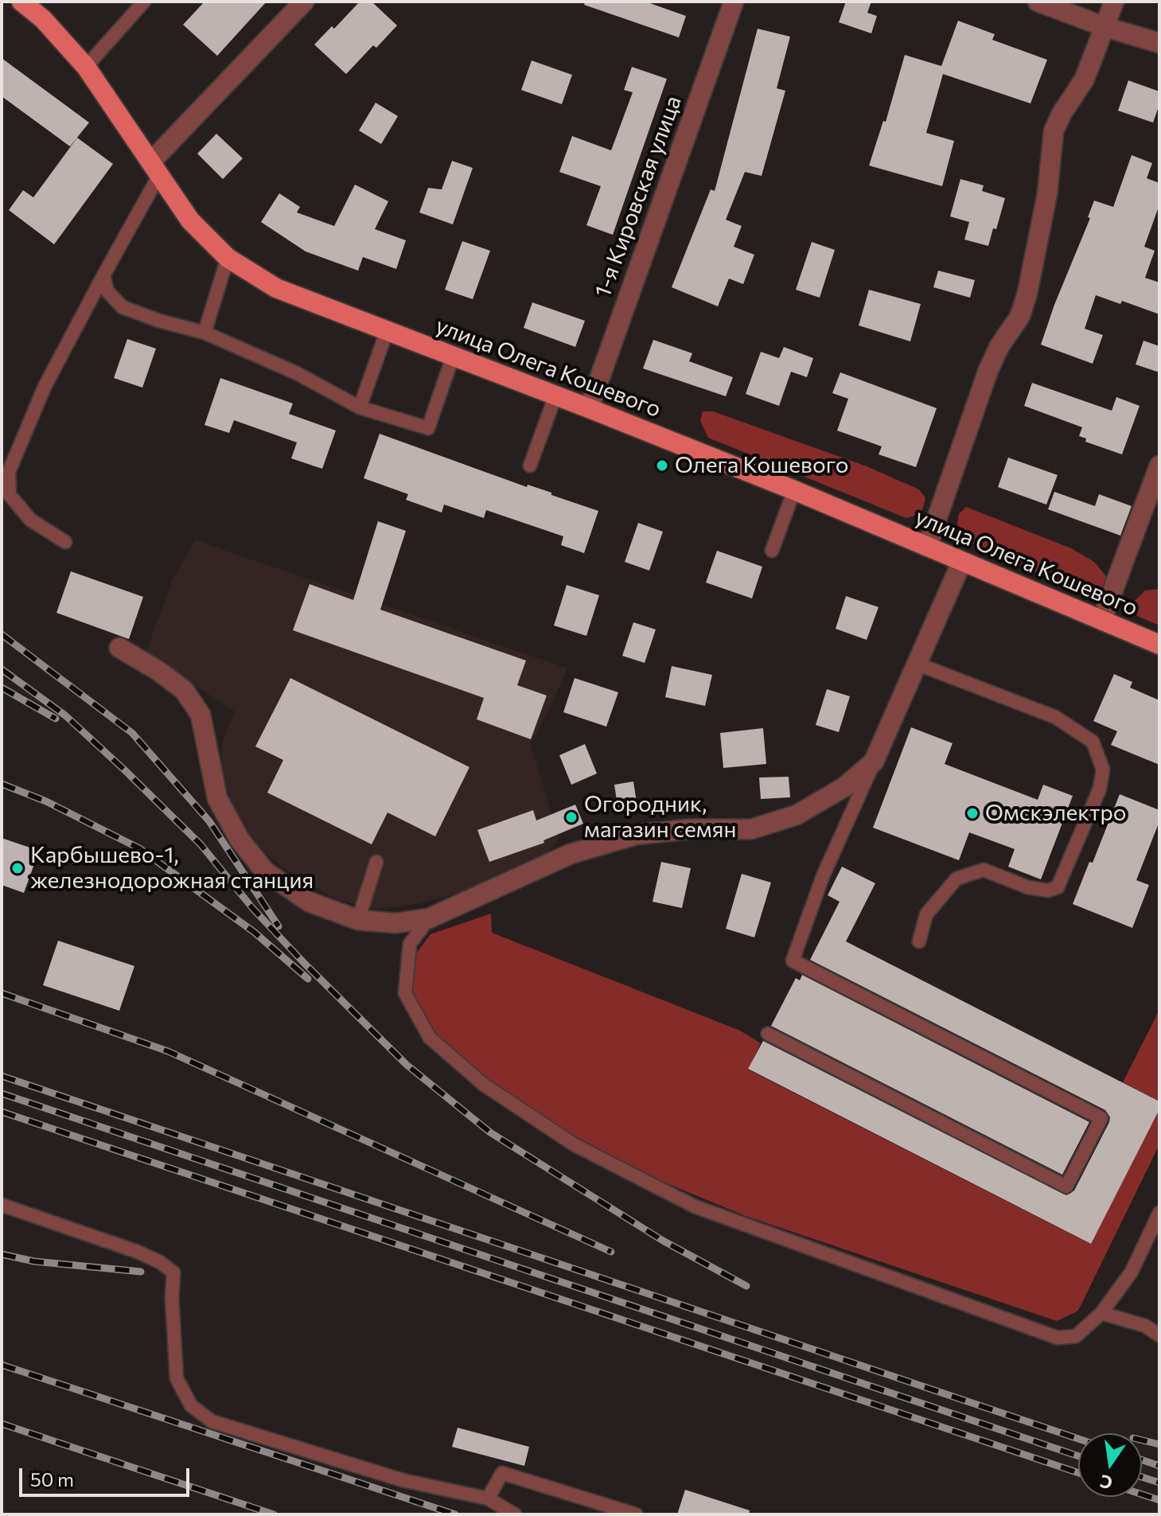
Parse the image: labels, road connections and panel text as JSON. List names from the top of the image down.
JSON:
{
  "streets": {
    "main road": ["улица Олега Кошевого"],
    "street": ["1-я Кировская улица"]
  },
  "crossings": [
    ["1-я Кировская улица", "улица Олега Кошевого"]
  ],
  "places": [
    "Олега Кошевого",
    "Омскэлектро",
    "Огородник, магазин семян",
    "Карбышево-1, железнодорожная станция"
  ],
  "scale_bar": "50 m",
  "north": "bottom"
}
